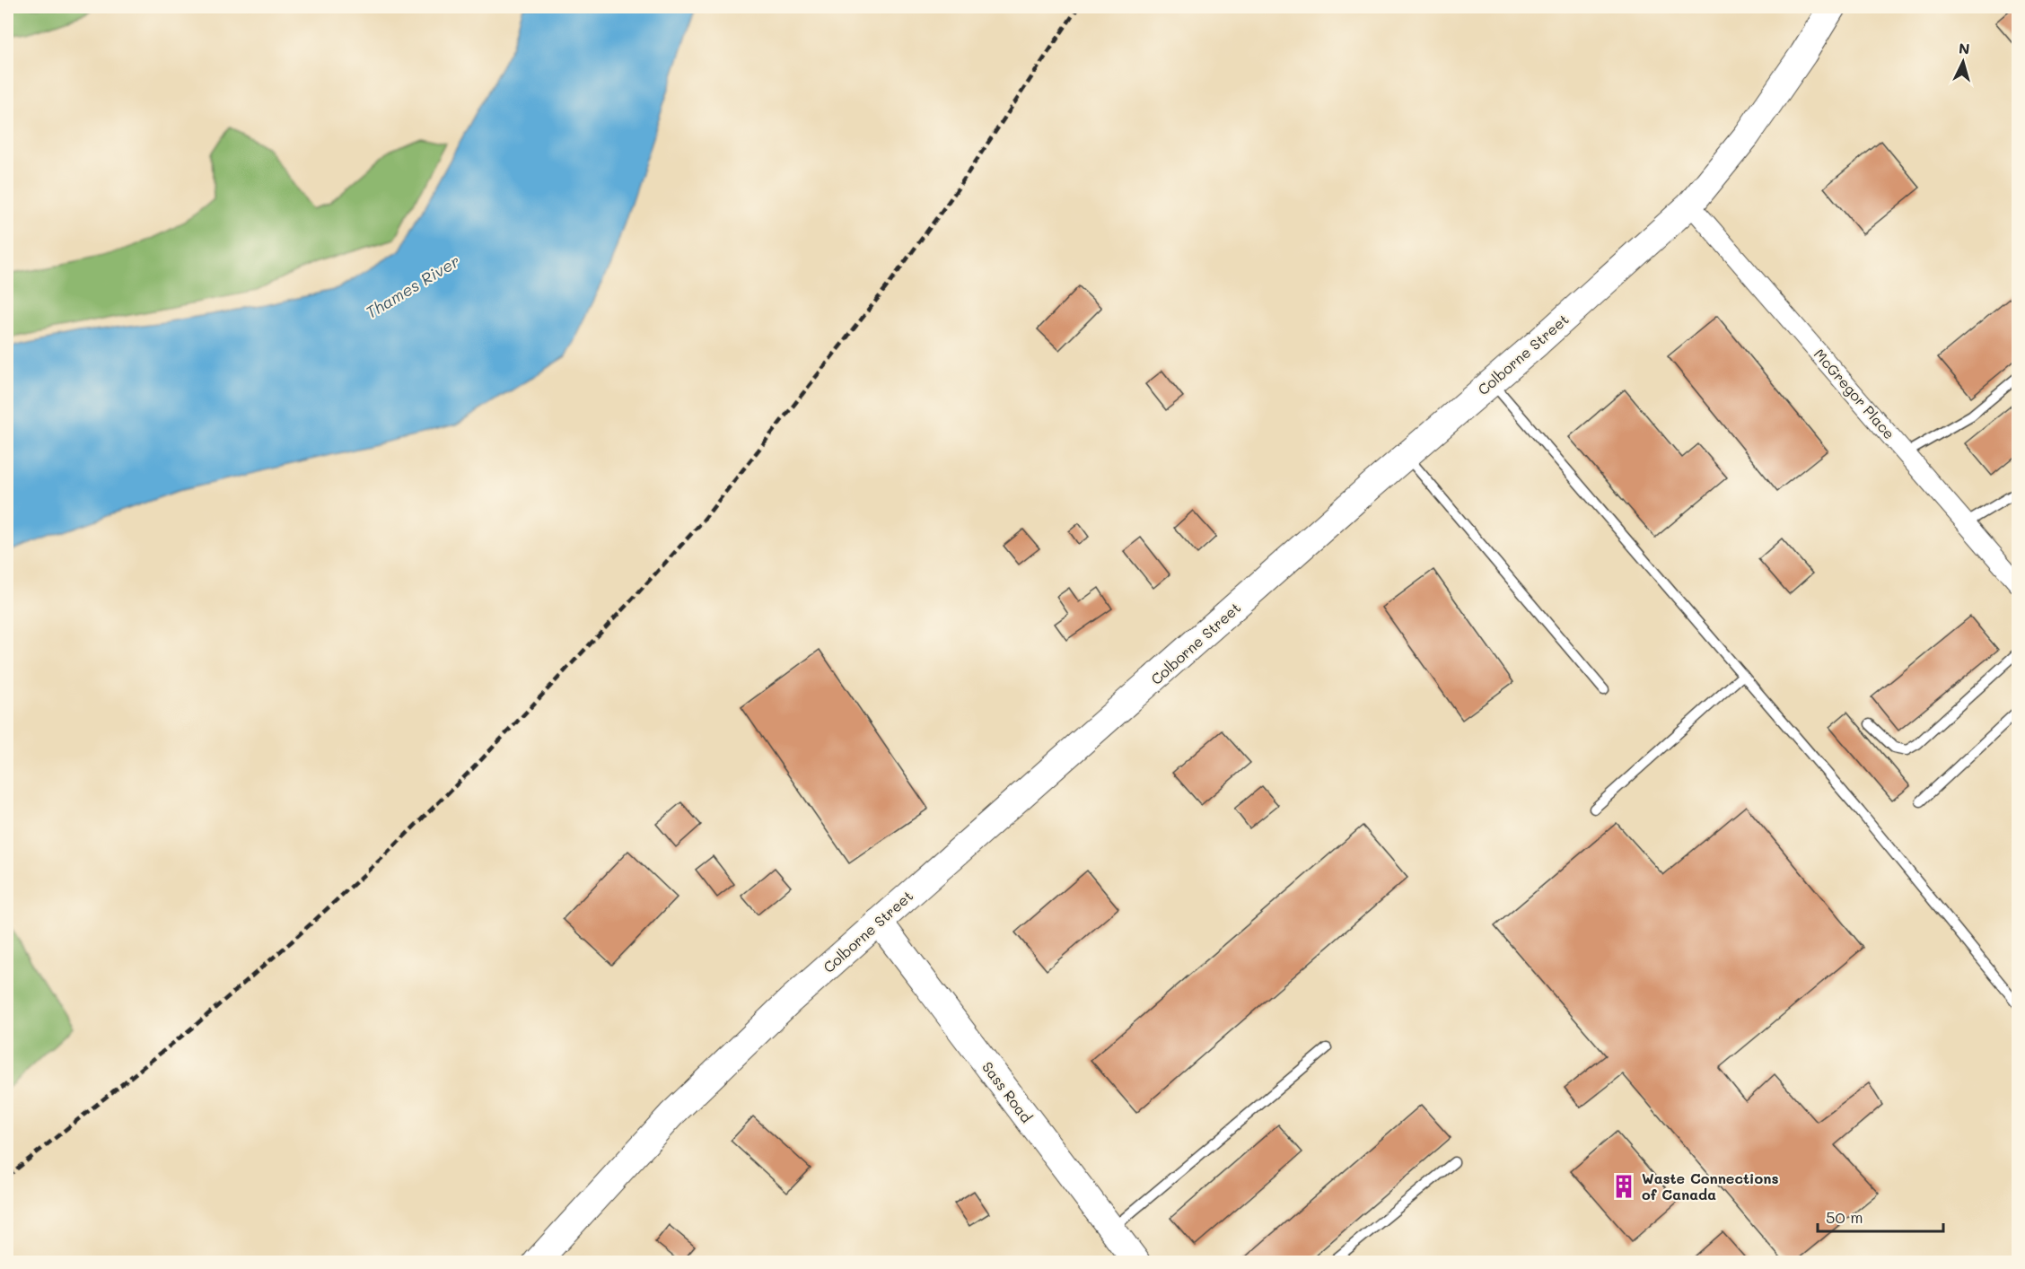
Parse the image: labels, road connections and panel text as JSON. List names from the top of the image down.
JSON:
{
  "streets": {
    "street": ["Colborne Street", "McGregor Place", "Sass Road"]
  },
  "crossings": [
    ["Colborne Street", "McGregor Place"],
    ["Colborne Street", "Sass Road"]
  ],
  "water": ["Thames River"],
  "places": {
    "building": ["Waste Connections of Canada"]
  },
  "scale_bar": "50 m",
  "north": "top"
}
